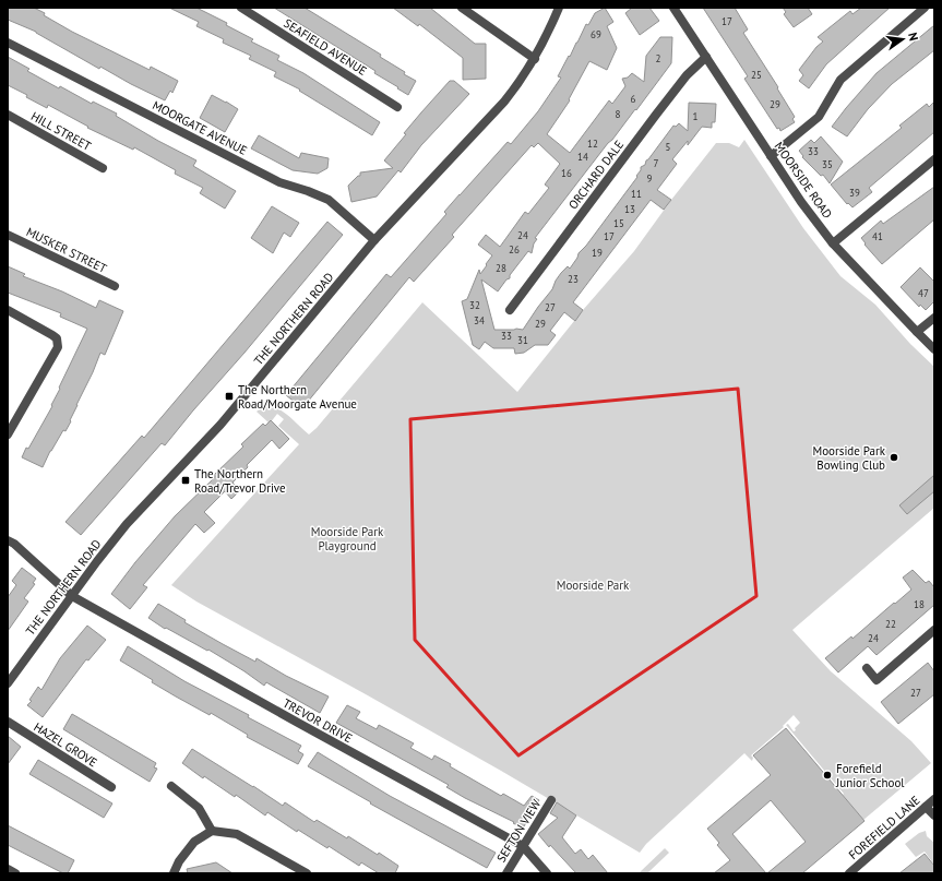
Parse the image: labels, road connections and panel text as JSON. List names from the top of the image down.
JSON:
{
  "streets": {
    "street": [
      "SEAFIELD AVENUE",
      "MOORGATE AVENUE",
      "HILL STREET",
      "ORCHARD DALE",
      "MOORSIDE ROAD",
      "MUSKER STREET",
      "THE NORTHERN ROAD",
      "TREVOR DRIVE",
      "HAZEL GROVE",
      "FOREFIELD LANE",
      "SEFTON VIEW"
    ]
  },
  "crossings": [
    ["MOORGATE AVENUE", "THE NORTHERN ROAD"],
    ["ORCHARD DALE", "MOORSIDE ROAD"],
    ["THE NORTHERN ROAD", "TREVOR DRIVE"],
    ["TREVOR DRIVE", "SEFTON VIEW"]
  ],
  "parks": ["Moorside Park Playground", "Moorside Park"],
  "places": {
    "transit": ["The Northern Road/Moorgate Avenue", "The Northern Road/Trevor Drive"],
    "other": ["Moorside Park Bowling Club", "Forefield Junior School"]
  },
  "house_numbers": [
    "17",
    "69",
    "2",
    "25",
    "6",
    "29",
    "8",
    "1",
    "12",
    "5",
    "33",
    "14",
    "7",
    "35",
    "16",
    "9",
    "39",
    "11",
    "13",
    "15",
    "24",
    "17",
    "41",
    "26",
    "19",
    "28",
    "23",
    "47",
    "32",
    "27",
    "34",
    "29",
    "33",
    "31",
    "18",
    "22",
    "24",
    "27"
  ],
  "north": "right"
}
